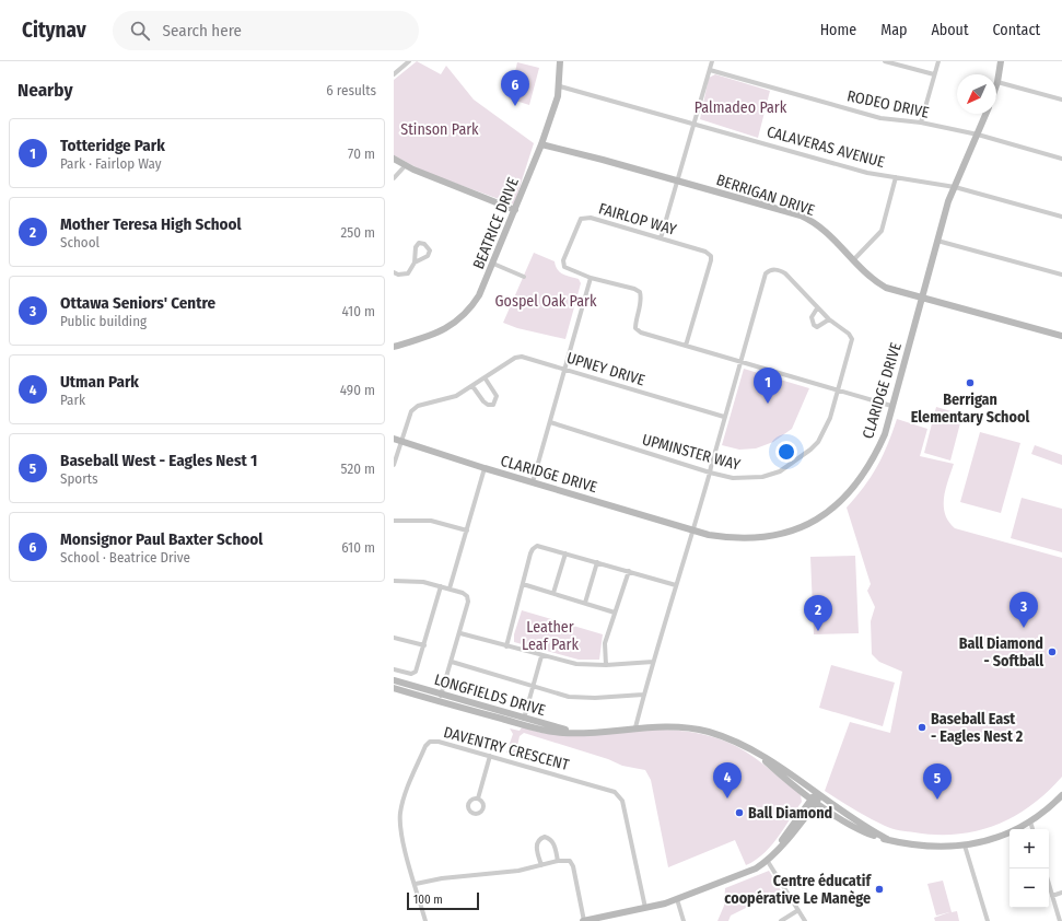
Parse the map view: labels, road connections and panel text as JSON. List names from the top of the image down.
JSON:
{
  "streets": {
    "street": [
      "RODEO DRIVE",
      "CALAVERAS AVENUE",
      "BERRIGAN DRIVE",
      "FAIRLOP WAY",
      "BEATRICE DRIVE",
      "UPNEY DRIVE",
      "CLARIDGE DRIVE",
      "UPMINSTER WAY",
      "LONGFIELDS DRIVE",
      "DAVENTRY CRESCENT"
    ]
  },
  "crossings": [
    ["RODEO DRIVE", "CLARIDGE DRIVE"],
    ["CALAVERAS AVENUE", "BEATRICE DRIVE"],
    ["CALAVERAS AVENUE", "CLARIDGE DRIVE"],
    ["BERRIGAN DRIVE", "BEATRICE DRIVE"],
    ["BERRIGAN DRIVE", "CLARIDGE DRIVE"],
    ["FAIRLOP WAY", "CLARIDGE DRIVE"],
    ["FAIRLOP WAY", "UPMINSTER WAY"],
    ["UPNEY DRIVE", "CLARIDGE DRIVE"]
  ],
  "parks": [
    "Palmadeo Park",
    "Stinson Park",
    "Gospel Oak Park",
    "Leather Leaf Park"
  ],
  "places": [
    "Berrigan Elementary School",
    "Ball Diamond - Softball",
    "Baseball East - Eagles Nest 2",
    "Ball Diamond",
    "Centre éducatif coopérative Le Manège"
  ],
  "scale_bar": "100 m",
  "north": "bottom left",
  "page": {
    "header": "Citynav",
    "search": "Search here",
    "nav": [
      "Home",
      "Map",
      "About",
      "Contact"
    ],
    "heading": ["Nearby", "6 results"],
    "pins": [
      "6",
      "1",
      "3",
      "2",
      "4",
      "5"
    ],
    "list": [
      {
        "mark": "1",
        "name": "Totteridge Park",
        "note": "Park · Fairlop Way",
        "value": "70 m"
      },
      {
        "mark": "2",
        "name": "Mother Teresa High School",
        "note": "School",
        "value": "250 m"
      },
      {
        "mark": "3",
        "name": "Ottawa Seniors' Centre",
        "note": "Public building",
        "value": "410 m"
      },
      {
        "mark": "4",
        "name": "Utman Park",
        "note": "Park",
        "value": "490 m"
      },
      {
        "mark": "5",
        "name": "Baseball West - Eagles Nest 1",
        "note": "Sports",
        "value": "520 m"
      },
      {
        "mark": "6",
        "name": "Monsignor Paul Baxter School",
        "note": "School · Beatrice Drive",
        "value": "610 m"
      }
    ],
    "map_buttons": ["+", "−"],
    "scale": "100 m"
  }
}
